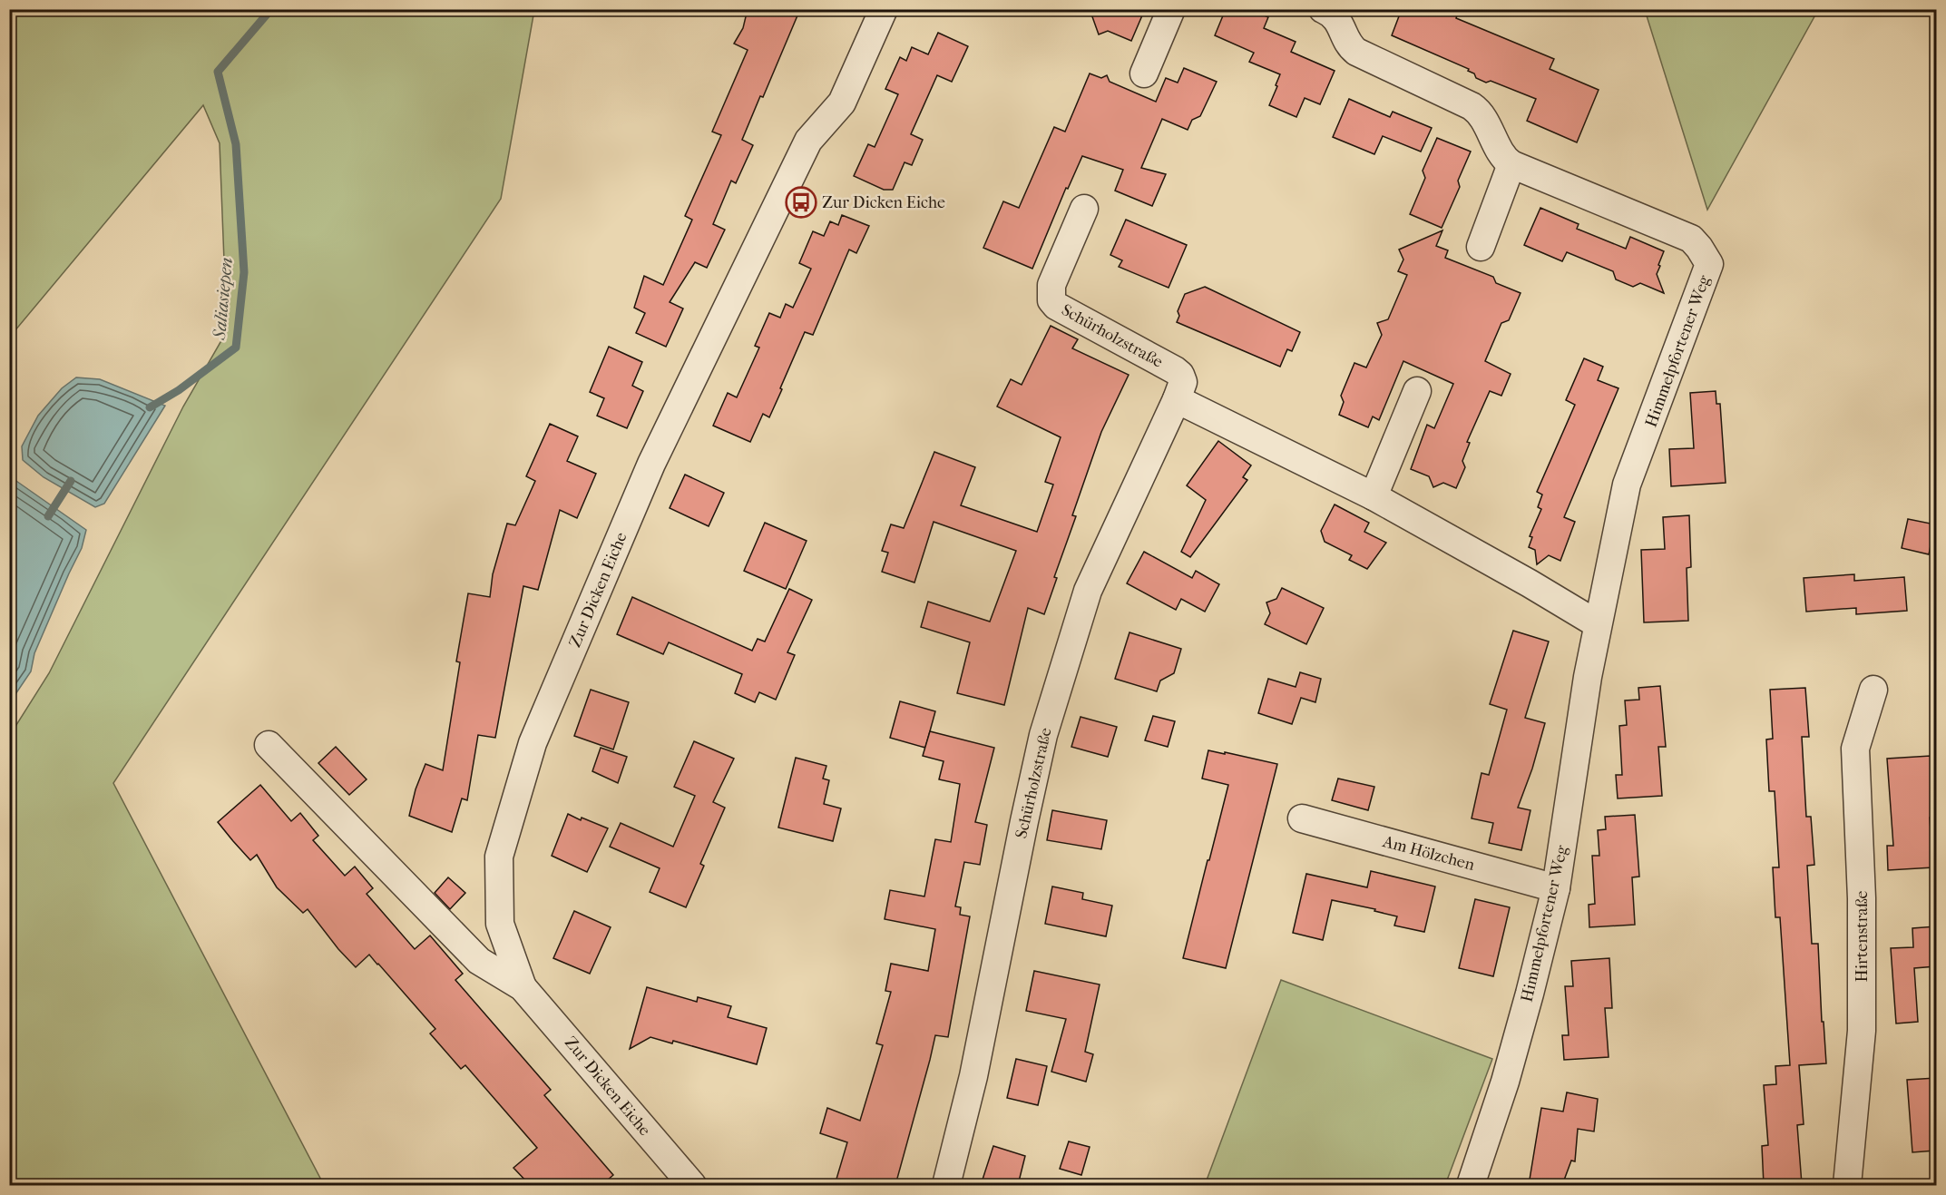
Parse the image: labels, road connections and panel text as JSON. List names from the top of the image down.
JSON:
{
  "streets": {
    "street": [
      "Schürholzstraße",
      "Himmelpfortener Weg",
      "Zur Dicken Eiche",
      "Am Hölzchen",
      "Hirtenstraße"
    ]
  },
  "crossings": [
    ["Himmelpfortener Weg", "Am Hölzchen"]
  ],
  "water": ["Saliasiepen"],
  "places": {
    "bus stop": ["Zur Dicken Eiche"]
  }
}
